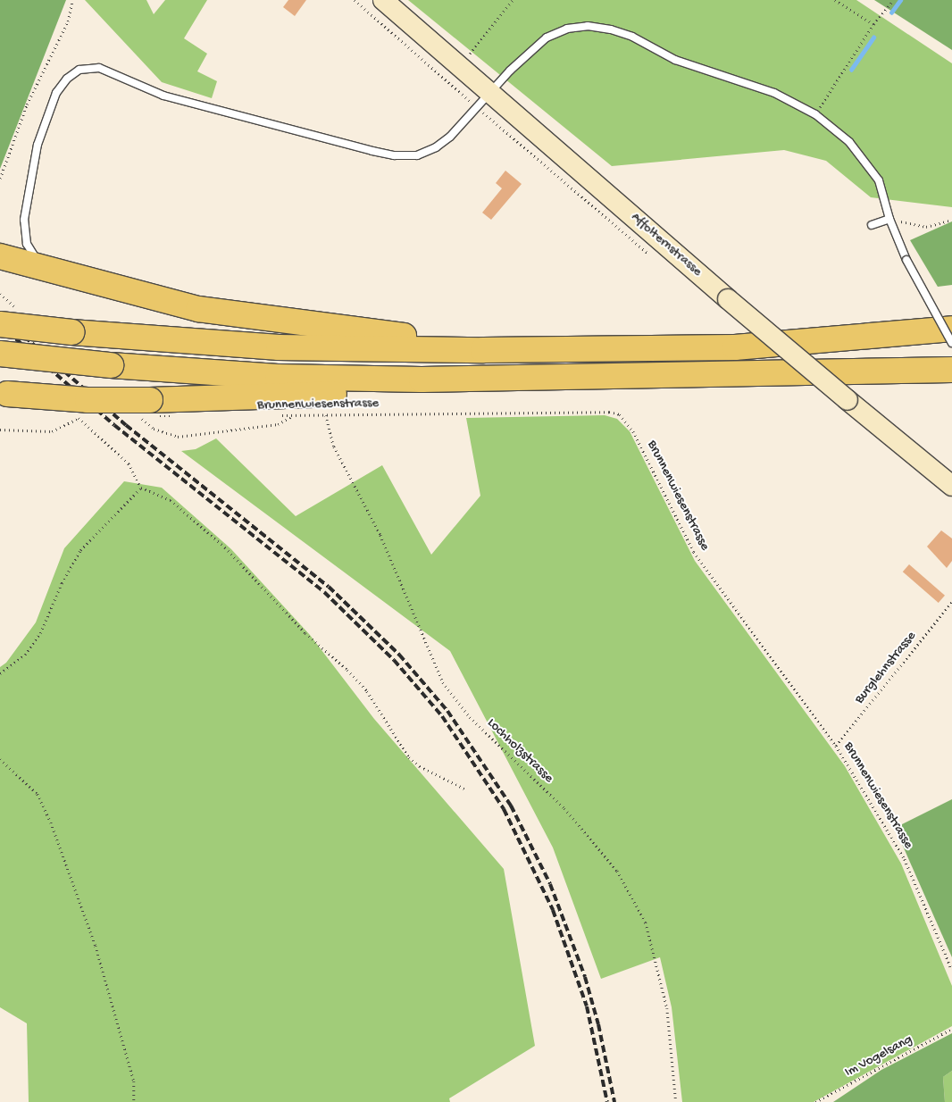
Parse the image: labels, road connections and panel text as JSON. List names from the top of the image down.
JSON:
{
  "streets": {
    "street": ["Affolternstrasse"],
    "path": [
      "Brunnenwiesenstrasse",
      "Burglehnstrasse",
      "Lochholzstrasse",
      "Im Vogelsang"
    ]
  },
  "crossings": [
    ["Brunnenwiesenstrasse", "Burglehnstrasse"],
    ["Brunnenwiesenstrasse", "Lochholzstrasse"]
  ]
}
